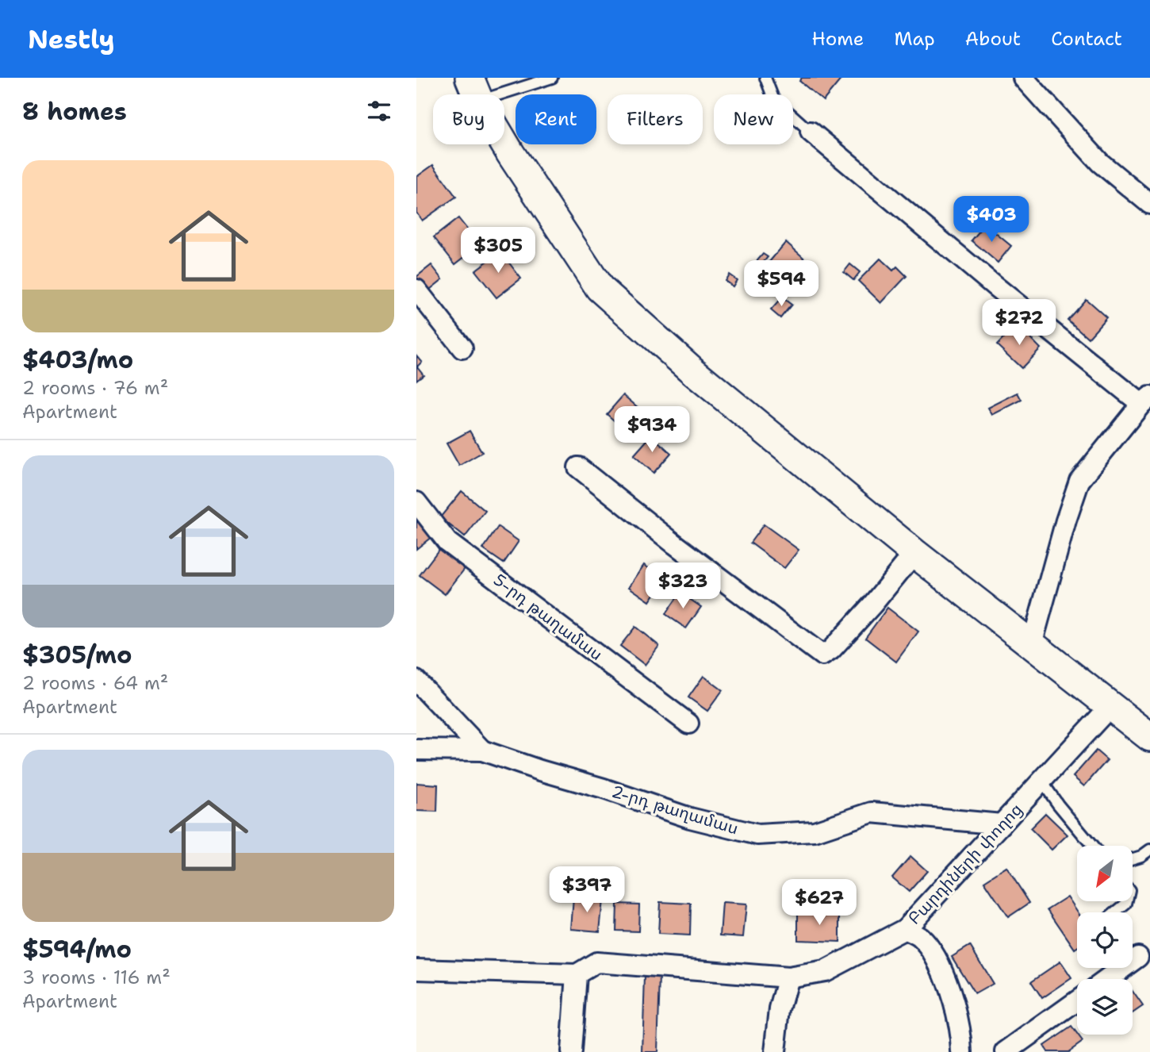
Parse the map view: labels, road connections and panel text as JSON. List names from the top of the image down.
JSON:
{
  "streets": {
    "street": ["5-րդ թաղամաս", "2-րդ թաղամաս", "Բարդիների փողոց"]
  },
  "crossings": [
    ["2-րդ թաղամաս", "Բարդիների փողոց"]
  ],
  "north": "bottom left",
  "page": {
    "header": "Nestly",
    "nav": [
      "Home",
      "Map",
      "About",
      "Contact"
    ],
    "heading": "8 homes",
    "chip": [
      "Buy",
      "Rent",
      "Filters",
      "New"
    ],
    "list": [
      {
        "name": "$403/mo",
        "note": "2 rooms · 76 m² · Apartment"
      },
      {
        "name": "$305/mo",
        "note": "2 rooms · 64 m² · Apartment"
      },
      {
        "name": "$594/mo",
        "note": "3 rooms · 116 m² · Apartment"
      }
    ],
    "price": [
      "$403",
      "$305",
      "$594",
      "$272",
      "$934",
      "$323",
      "$397",
      "$627"
    ]
  }
}
